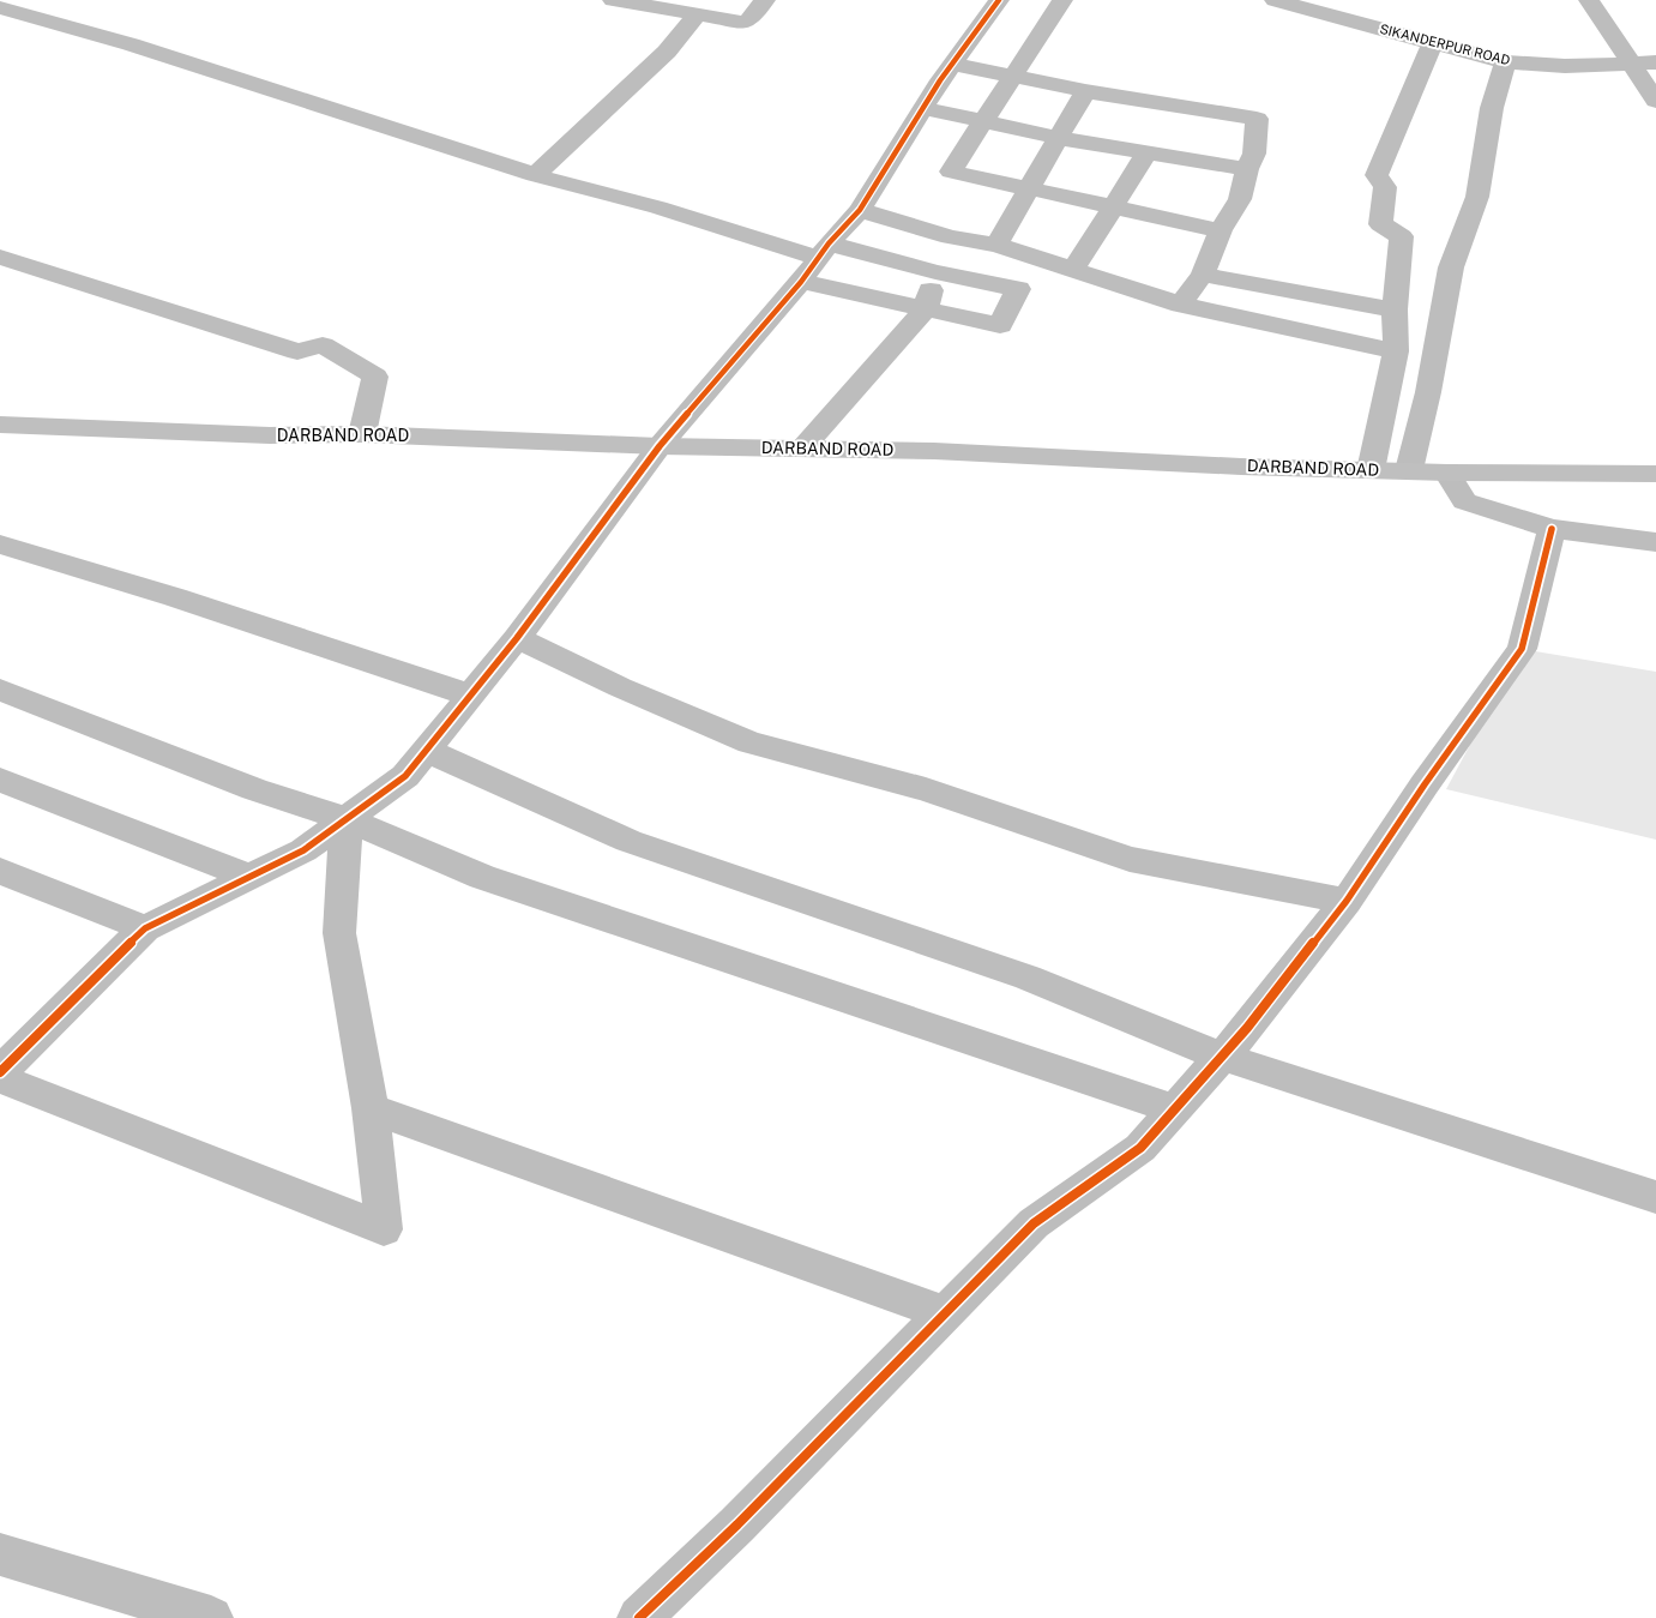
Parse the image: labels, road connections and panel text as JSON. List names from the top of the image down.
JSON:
{
  "streets": {
    "main road": ["DARBAND ROAD"],
    "street": ["SIKANDERPUR ROAD"]
  }
}
